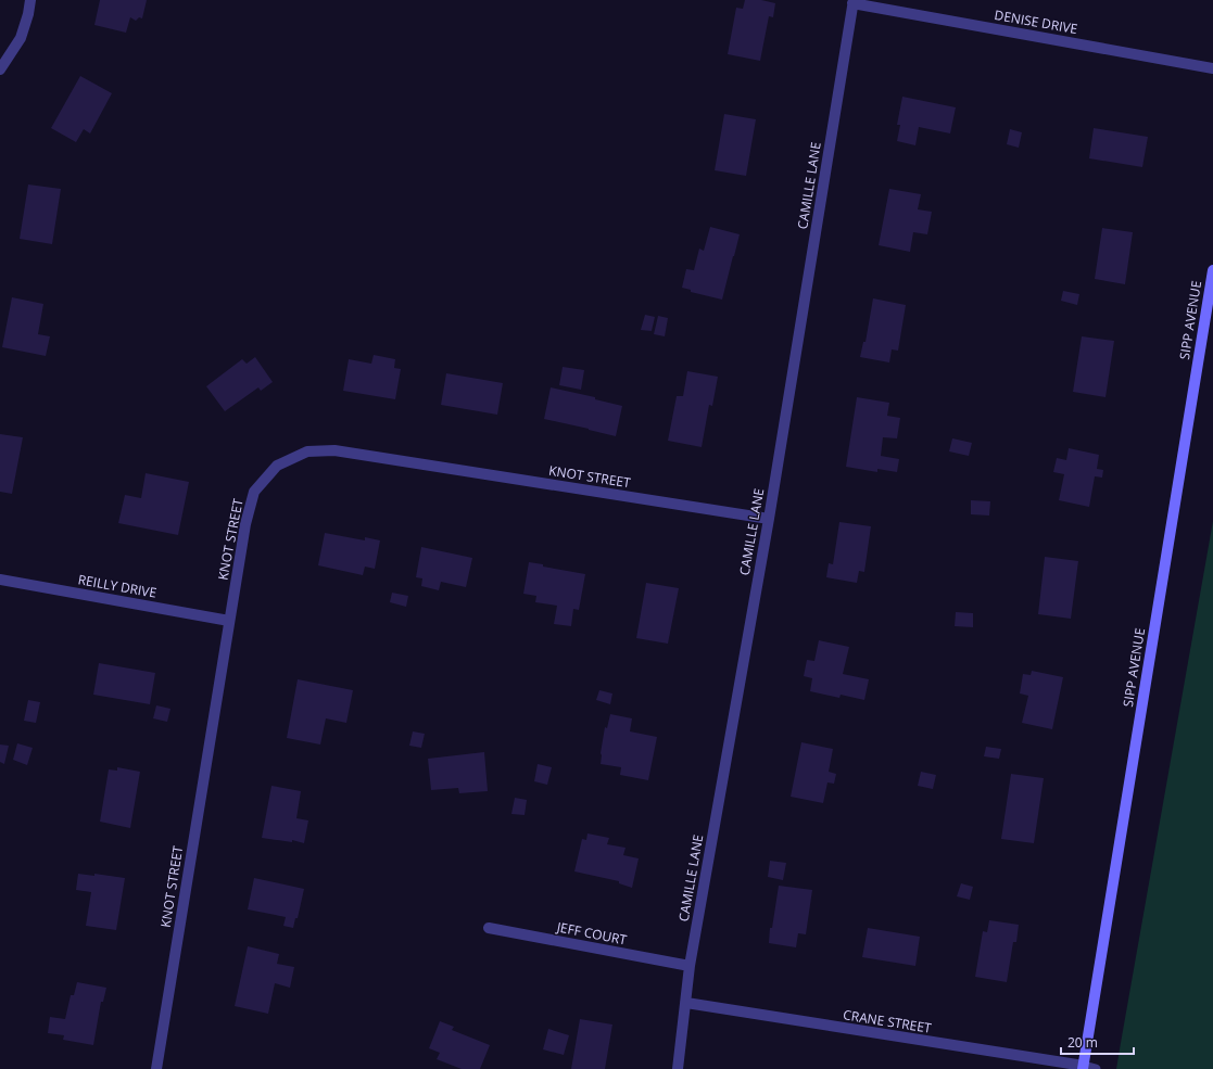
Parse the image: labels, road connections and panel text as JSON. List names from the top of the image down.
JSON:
{
  "streets": {
    "street": [
      "DENISE DRIVE",
      "CAMILLE LANE",
      "SIPP AVENUE",
      "KNOT STREET",
      "REILLY DRIVE",
      "JEFF COURT",
      "CRANE STREET"
    ]
  },
  "crossings": [
    ["DENISE DRIVE", "CAMILLE LANE"],
    ["CAMILLE LANE", "KNOT STREET"],
    ["CAMILLE LANE", "JEFF COURT"],
    ["CAMILLE LANE", "CRANE STREET"],
    ["SIPP AVENUE", "CRANE STREET"],
    ["KNOT STREET", "REILLY DRIVE"]
  ],
  "scale_bar": "20 m"
}
